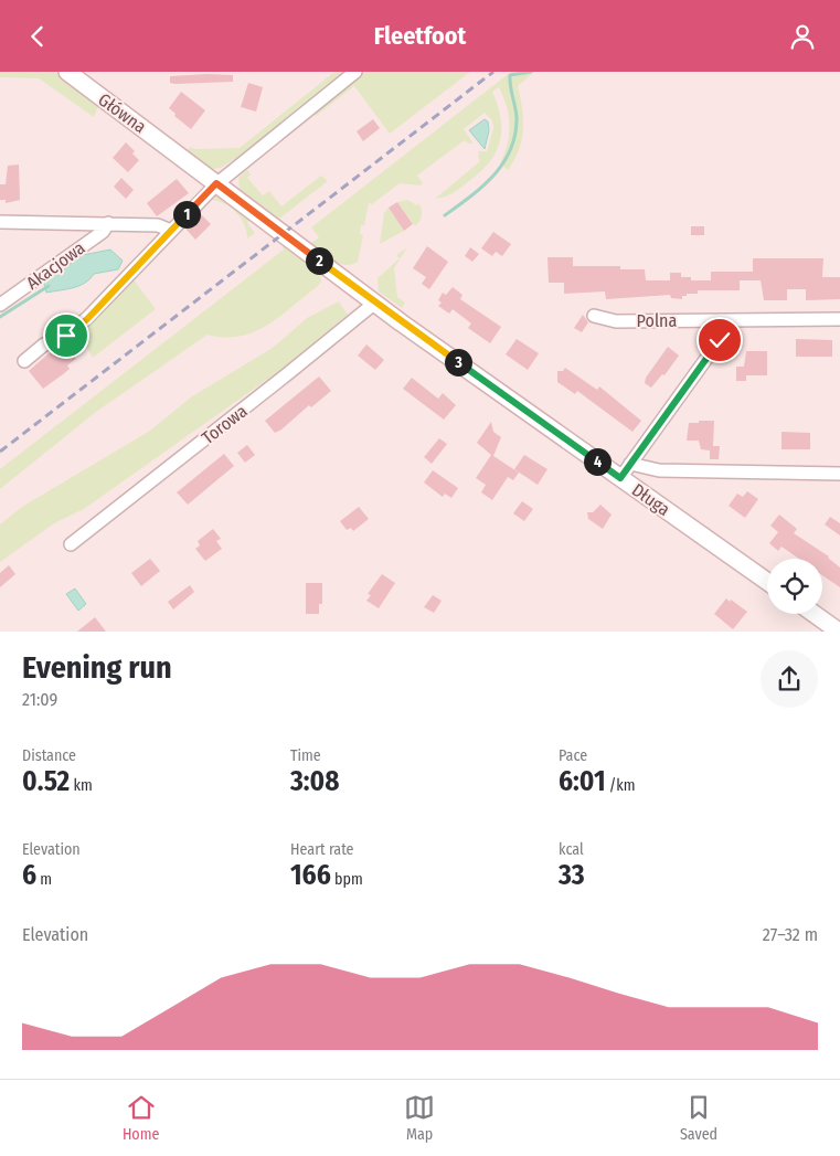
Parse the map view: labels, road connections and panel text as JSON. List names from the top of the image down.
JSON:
{
  "streets": {
    "street": [
      "Główna",
      "Akacjowa",
      "Polna",
      "Torowa",
      "Długa"
    ]
  },
  "crossings": [
    ["Główna", "Długa"],
    ["Torowa", "Długa"]
  ],
  "page": {
    "header": "Fleetfoot",
    "pins": [
      "1",
      "2",
      "3",
      "4"
    ],
    "heading": ["Evening run", "21:09"],
    "stats": [
      ["Distance", "0.52 km"],
      ["Time", "3:08"],
      ["Pace", "6:01 /km"],
      ["Elevation", "6 m"],
      ["Heart rate", "166 bpm"],
      ["kcal", "33"]
    ],
    "chart": ["Elevation", "27–32 m"],
    "tabs": ["Home", "Map", "Saved"]
  }
}
